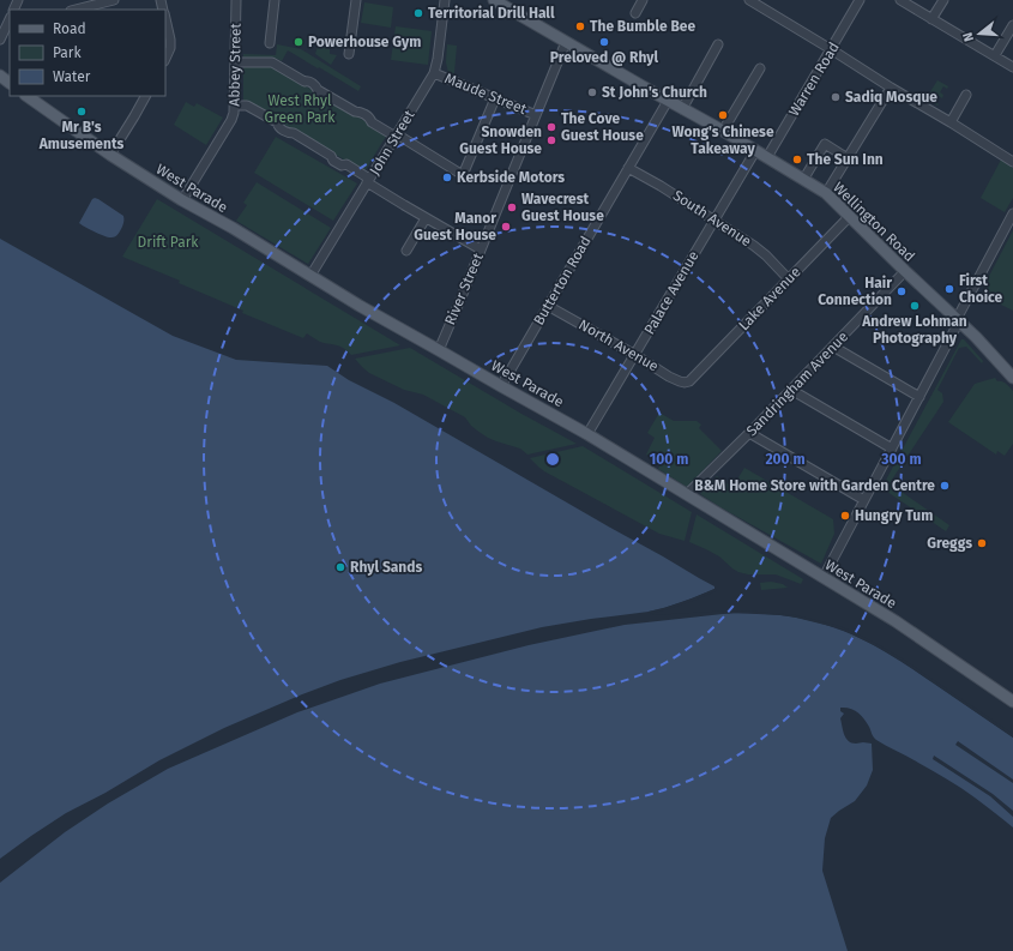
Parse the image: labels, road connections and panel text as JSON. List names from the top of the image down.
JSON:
{
  "streets": {
    "main road": ["West Parade", "Wellington Road"],
    "street": [
      "Abbey Street",
      "Warren Road",
      "Maude Street",
      "John Street",
      "South Avenue",
      "Butterton Road",
      "River Street",
      "Palace Avenue",
      "Lake Avenue",
      "North Avenue",
      "Sandringham Avenue"
    ]
  },
  "crossings": [
    ["Abbey Street", "West Parade"],
    ["Warren Road", "Wellington Road"],
    ["Maude Street", "John Street"],
    ["Maude Street", "River Street"],
    ["John Street", "West Parade"],
    ["West Parade", "Butterton Road"],
    ["West Parade", "River Street"],
    ["West Parade", "Palace Avenue"],
    ["West Parade", "Sandringham Avenue"],
    ["South Avenue", "Butterton Road"],
    ["South Avenue", "Palace Avenue"],
    ["South Avenue", "Lake Avenue"],
    ["Wellington Road", "Butterton Road"],
    ["Wellington Road", "River Street"],
    ["Wellington Road", "Palace Avenue"],
    ["Wellington Road", "Lake Avenue"],
    ["Wellington Road", "Sandringham Avenue"],
    ["Butterton Road", "North Avenue"],
    ["Palace Avenue", "North Avenue"],
    ["Lake Avenue", "North Avenue"]
  ],
  "parks": ["West Rhyl Green Park", "Drift Park"],
  "places": [
    "Territorial Drill Hall",
    "The Bumble Bee",
    "Powerhouse Gym",
    "Preloved @ Rhyl",
    "St John's Church",
    "Sadiq Mosque",
    "Mr B's Amusements",
    "Wong's Chinese Takeaway",
    "The Cove Guest House",
    "Snowden Guest House",
    "The Sun Inn",
    "Kerbside Motors",
    "Wavecrest Guest House",
    "Manor Guest House",
    "First Choice",
    "Hair Connection",
    "Andrew Lohman Photography",
    "B&M Home Store with Garden Centre",
    "Hungry Tum",
    "Greggs",
    "Rhyl Sands"
  ],
  "legend": ["Road", "Park", "Water"],
  "north": "left",
  "rings": ["100 m", "200 m", "300 m"]
}
